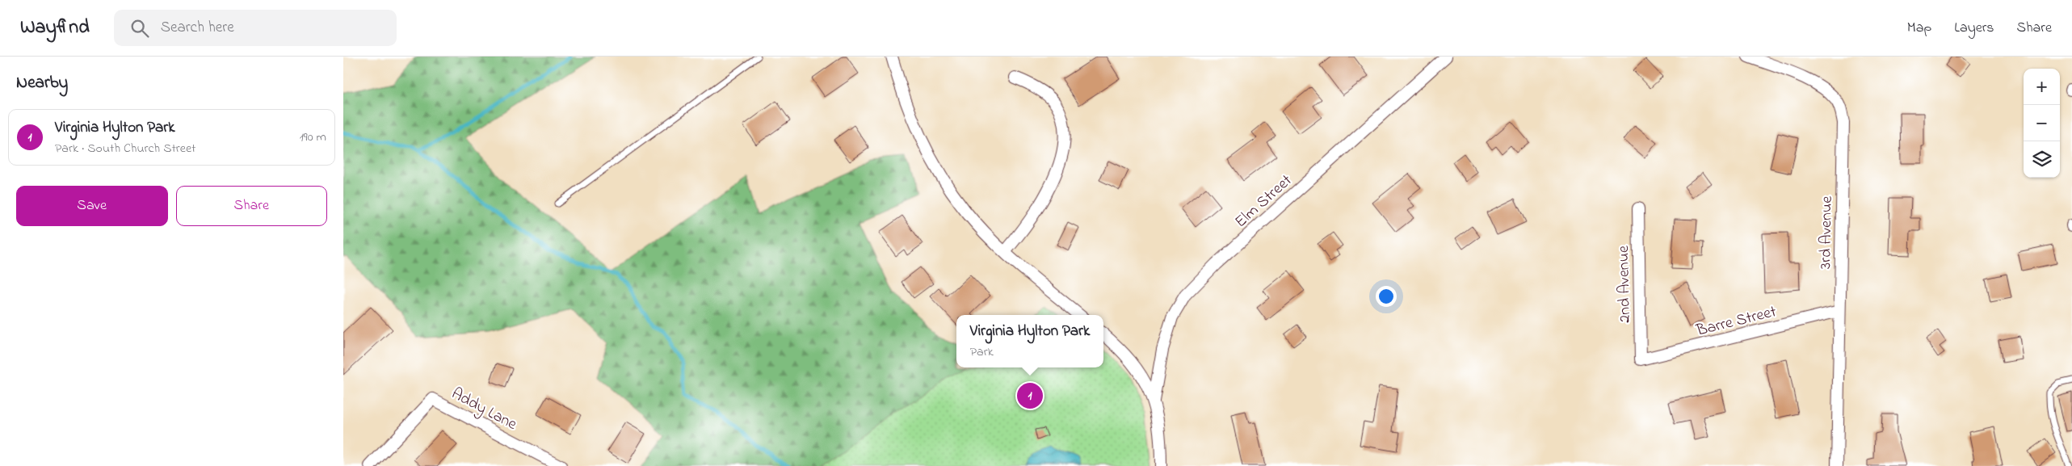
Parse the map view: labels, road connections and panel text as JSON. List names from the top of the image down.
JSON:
{
  "streets": {
    "street": [
      "Elm Street",
      "3rd Avenue",
      "2nd Avenue",
      "Barre Street",
      "Addy Lane"
    ]
  },
  "crossings": [
    ["3rd Avenue", "Barre Street"],
    ["2nd Avenue", "Barre Street"]
  ],
  "page": {
    "header": "Wayfind",
    "search": "Search here",
    "nav": ["Map", "Layers", "Share"],
    "heading": "Nearby",
    "map_buttons": ["+", "−"],
    "list": [
      {
        "mark": "1",
        "name": "Virginia Hylton Park",
        "note": "Park · South Church Street",
        "value": "190 m"
      }
    ],
    "buttons": ["Save", "Share"],
    "popup": ["Virginia Hylton Park", "Park"],
    "pins": "1"
  }
}
